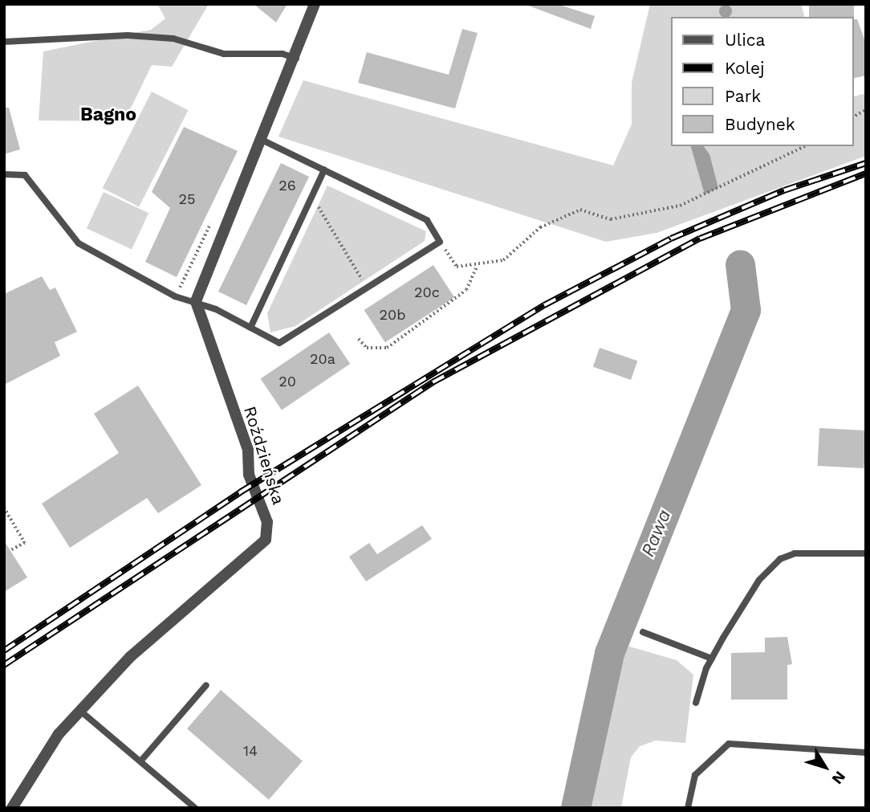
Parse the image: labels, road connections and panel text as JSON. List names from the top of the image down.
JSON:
{
  "streets": {
    "street": ["Roździeńska"]
  },
  "districts": ["Bagno"],
  "water": ["Rawa"],
  "house_numbers": [
    "26",
    "25",
    "20c",
    "20b",
    "20a",
    "20",
    "14"
  ],
  "legend": [
    "Ulica",
    "Kolej",
    "Park",
    "Budynek"
  ],
  "north": "bottom right"
}
